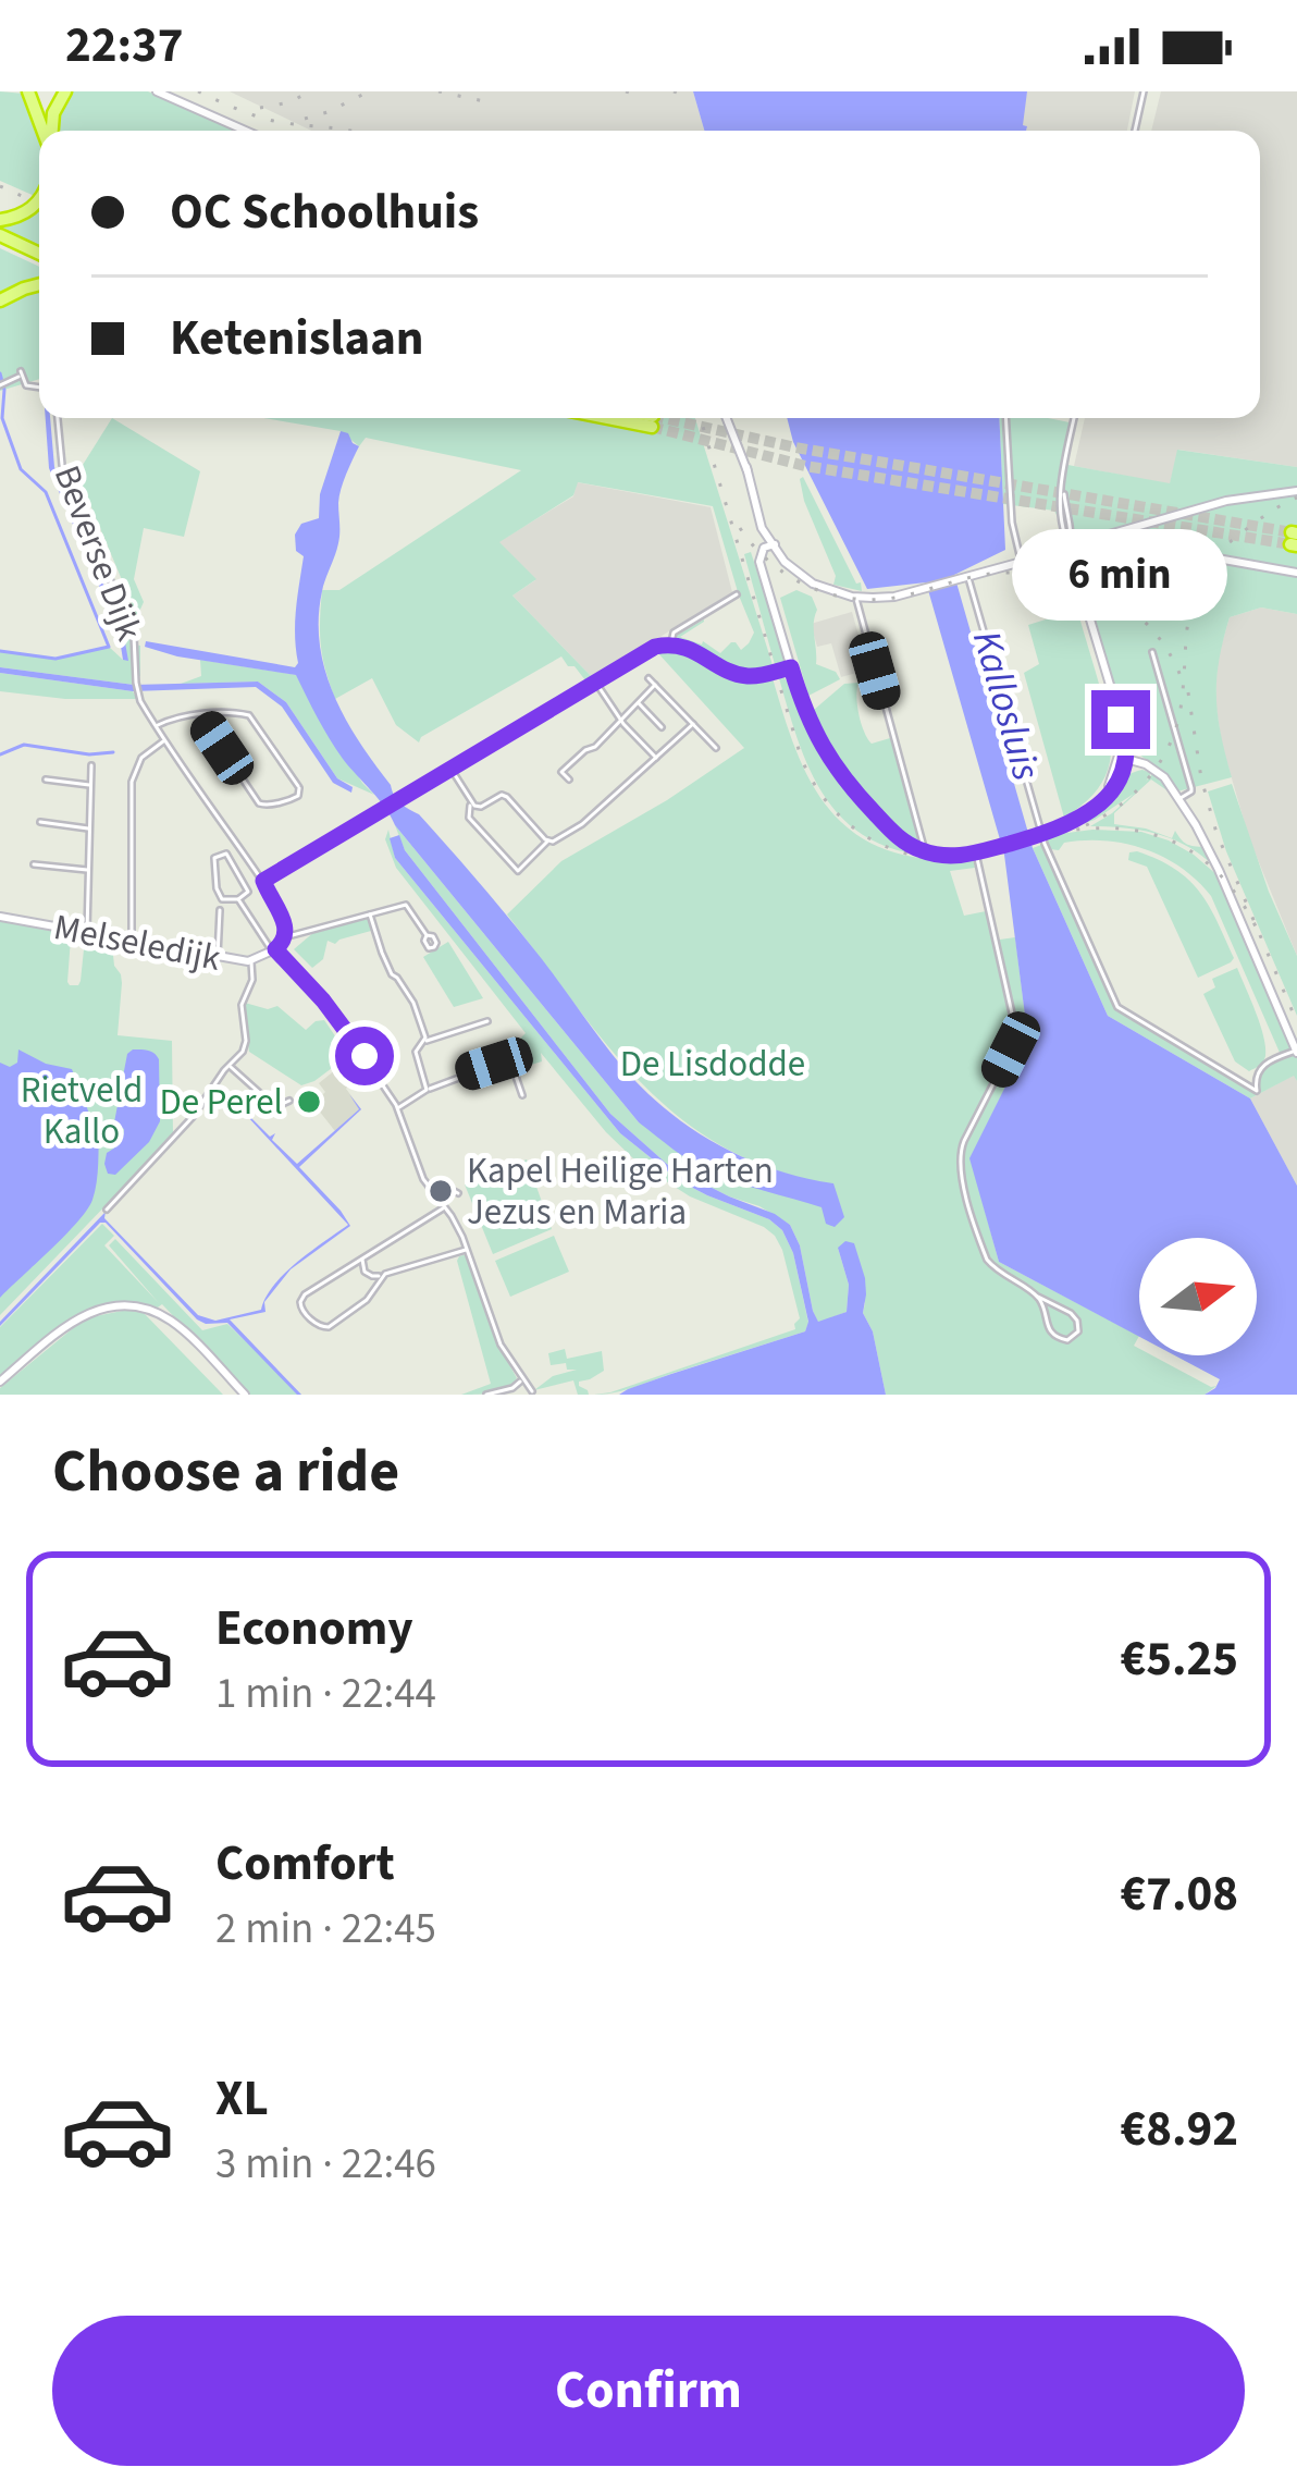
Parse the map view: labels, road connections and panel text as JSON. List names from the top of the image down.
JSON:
{
  "streets": {
    "main road": ["Melseledijk"],
    "street": ["Beverse Dijk"]
  },
  "water": ["Kallosluis"],
  "parks": ["De Lisdodde", "Rietveld Kallo"],
  "places": ["De Perel", "Kapel Heilige Harten Jezus en Maria"],
  "north": "right",
  "page": {
    "status": "22:37",
    "banner": ["OC Schoolhuis", "Ketenislaan"],
    "bubble": "6 min",
    "heading": "Choose a ride",
    "list": [
      {
        "name": "Economy",
        "note": "1 min · 22:44",
        "value": "€5.25"
      },
      {
        "name": "Comfort",
        "note": "2 min · 22:45",
        "value": "€7.08"
      },
      {
        "name": "XL",
        "note": "3 min · 22:46",
        "value": "€8.92"
      }
    ],
    "buttons": "Confirm"
  }
}
